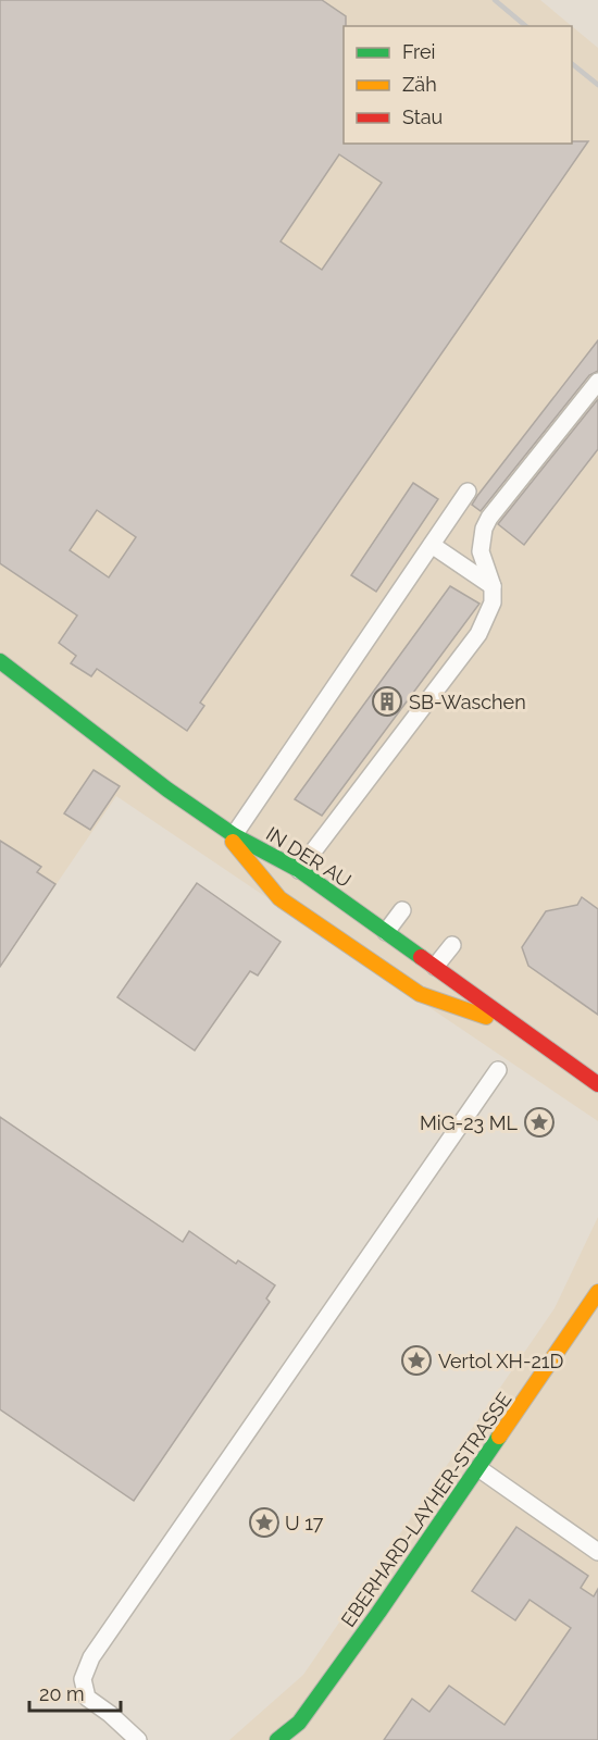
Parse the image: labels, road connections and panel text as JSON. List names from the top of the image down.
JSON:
{
  "streets": {
    "street": ["IN DER AU", "EBERHARD-LAYHER-STRASSE"]
  },
  "places": {
    "building": ["SB-Waschen"],
    "place": ["MiG-23 ML", "Vertol XH-21D", "U 17"]
  },
  "legend": ["Frei", "Zäh", "Stau"],
  "scale_bar": "20 m"
}
